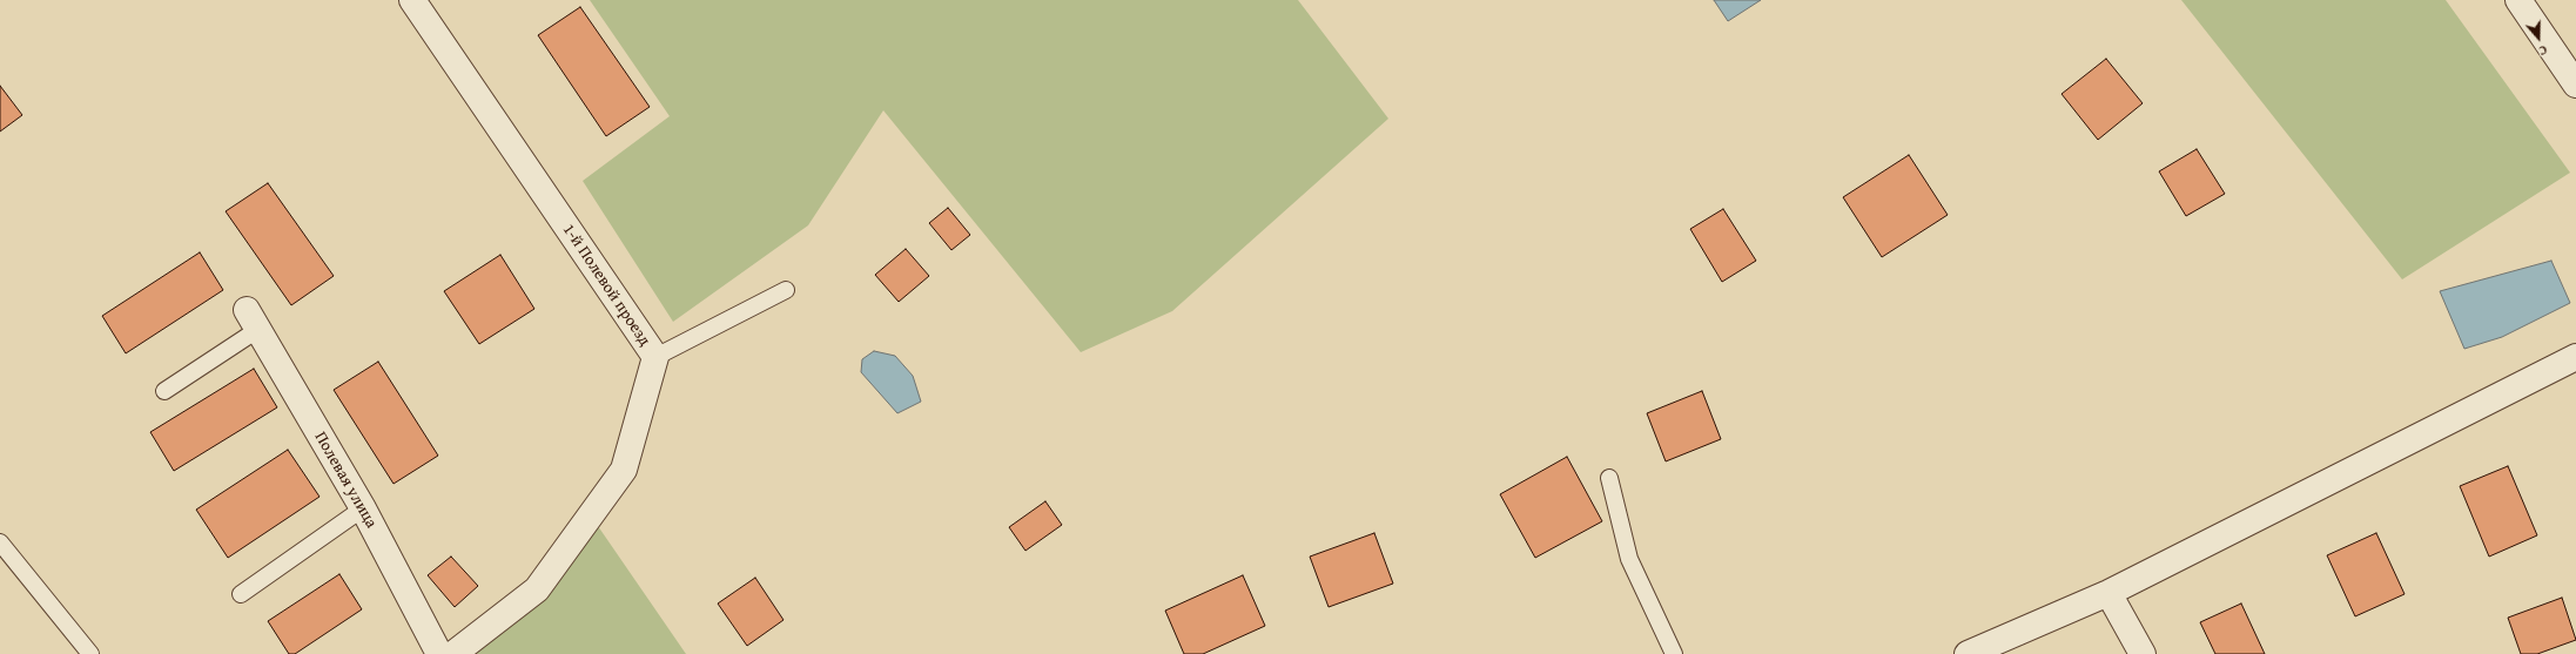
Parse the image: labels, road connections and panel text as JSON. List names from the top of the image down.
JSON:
{
  "streets": {
    "street": ["1-й Полевой проезд", "Полевая улица"]
  },
  "north": "bottom"
}
